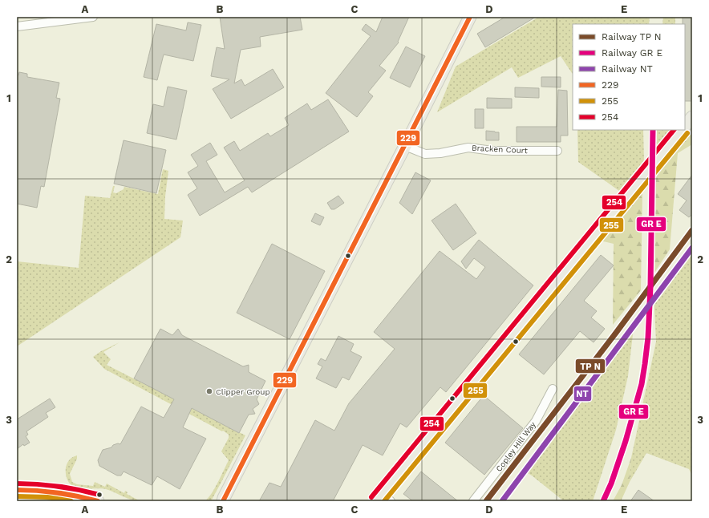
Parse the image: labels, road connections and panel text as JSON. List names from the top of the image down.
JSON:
{
  "streets": {
    "street": ["Bracken Court", "Copley Hill Way"]
  },
  "places": ["Clipper Group"],
  "lines": [
    "transit line 229",
    "transit line 254",
    "transit line 255",
    "rail line NT"
  ],
  "legend": [
    "Railway TP N",
    "Railway GR E",
    "Railway NT",
    "229",
    "255",
    "254"
  ],
  "grid": {
    "columns": [
      "A",
      "B",
      "C",
      "D",
      "E"
    ],
    "rows": ["1", "2", "3"]
  }
}
